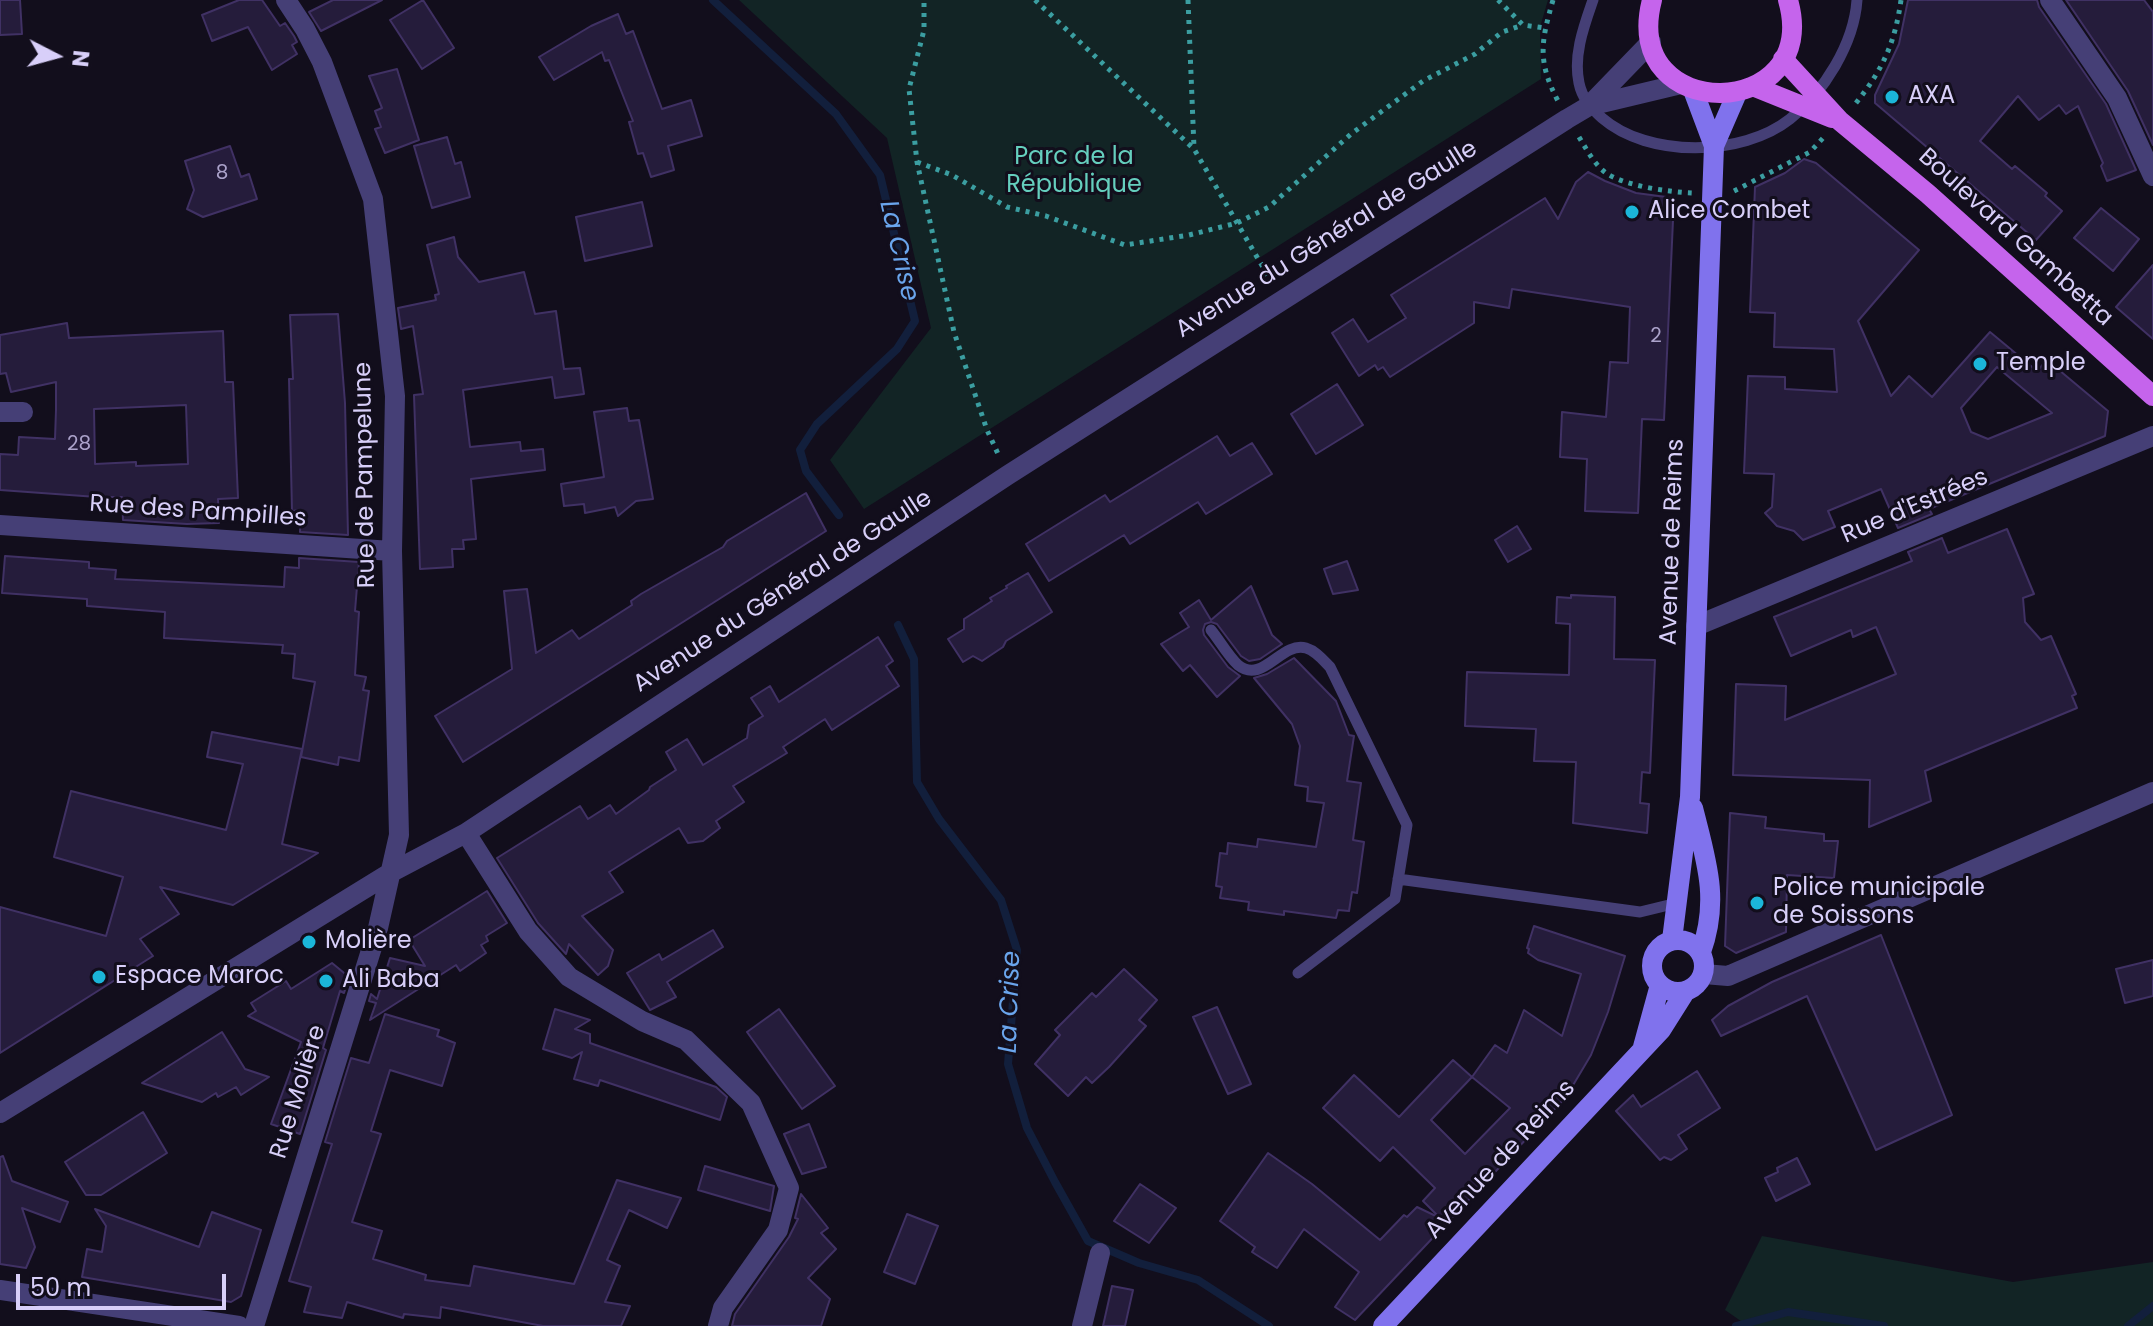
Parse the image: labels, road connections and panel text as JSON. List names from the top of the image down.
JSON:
{
  "streets": {
    "main road": ["Boulevard Gambetta", "Avenue de Reims"],
    "street": [
      "Avenue du Général de Gaulle",
      "Rue de Pampelune",
      "Rue d'Estrées",
      "Rue des Pampilles",
      "Rue Molière"
    ]
  },
  "crossings": [
    ["Boulevard Gambetta", "Avenue du Général de Gaulle"],
    ["Boulevard Gambetta", "Avenue de Reims"],
    ["Avenue du Général de Gaulle", "Rue de Pampelune"],
    ["Avenue du Général de Gaulle", "Avenue de Reims"],
    ["Avenue du Général de Gaulle", "Rue Molière"],
    ["Rue de Pampelune", "Rue des Pampilles"],
    ["Rue de Pampelune", "Rue Molière"],
    ["Rue d'Estrées", "Avenue de Reims"]
  ],
  "water": ["La Crise"],
  "parks": ["Parc de la République"],
  "places": [
    "AXA",
    "Alice Combet",
    "Temple",
    "Police municipale de Soissons",
    "Molière",
    "Espace Maroc",
    "Ali Baba"
  ],
  "house_numbers": ["8", "2", "28"],
  "scale_bar": "50 m",
  "north": "right"
}
